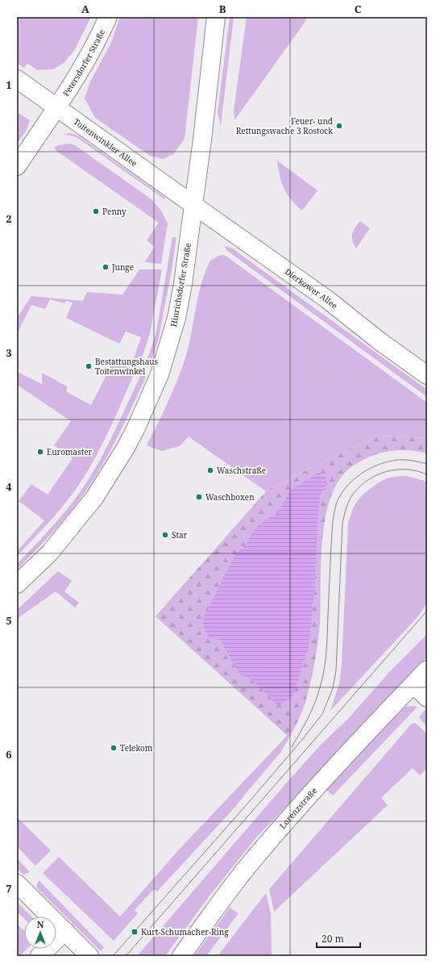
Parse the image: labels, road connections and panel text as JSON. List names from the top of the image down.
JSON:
{
  "streets": {
    "street": [
      "Petersdorfer Straße",
      "Toitenwinkler Allee",
      "Hinrichsdorfer Straße",
      "Dierkower Allee",
      "Lorenzstraße"
    ]
  },
  "crossings": [
    ["Petersdorfer Straße", "Toitenwinkler Allee"],
    ["Toitenwinkler Allee", "Hinrichsdorfer Straße"],
    ["Toitenwinkler Allee", "Dierkower Allee"],
    ["Hinrichsdorfer Straße", "Dierkower Allee"]
  ],
  "places": {
    "other": [
      "Feuer- und Rettungswache 3 Rostock",
      "Penny",
      "Junge",
      "Bestattungshaus Toitenwinkel",
      "Euromaster",
      "Waschstraße",
      "Waschboxen",
      "Star",
      "Telekom"
    ],
    "transit": ["Kurt-Schumacher-Ring"]
  },
  "scale_bar": "20 m",
  "north": "top",
  "grid": {
    "columns": ["A", "B", "C"],
    "rows": [
      "1",
      "2",
      "3",
      "4",
      "5",
      "6",
      "7"
    ]
  }
}
